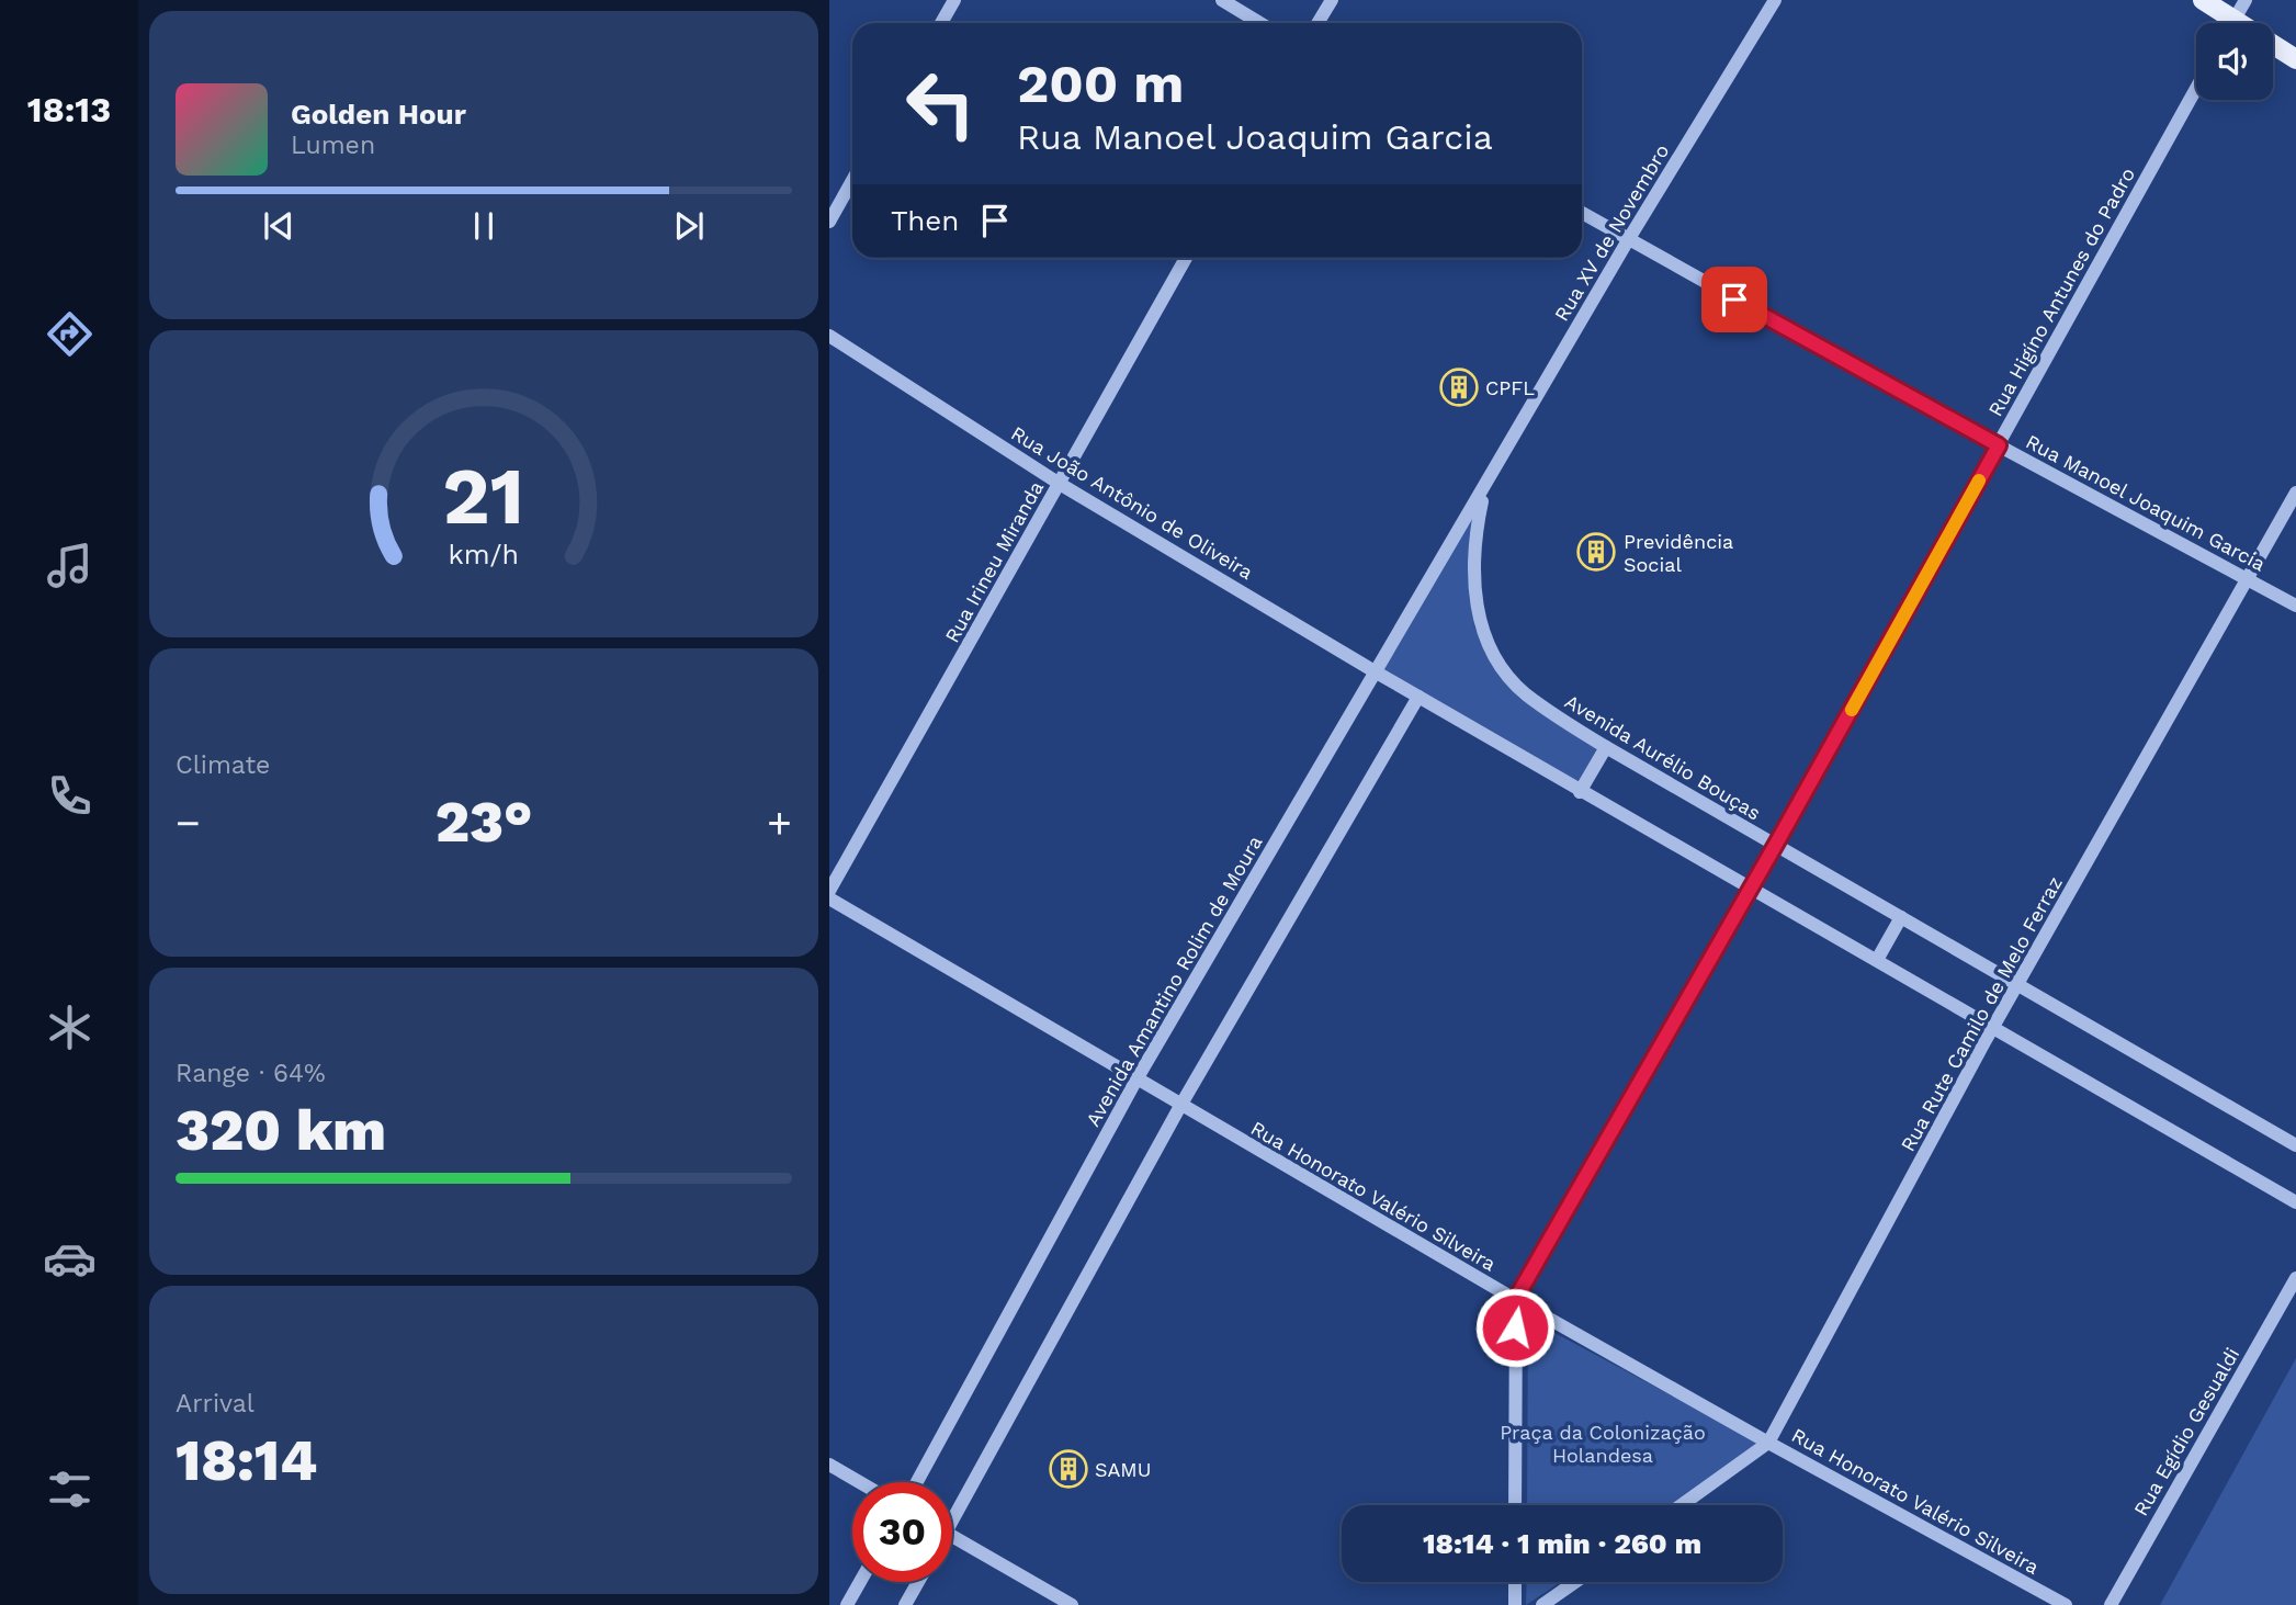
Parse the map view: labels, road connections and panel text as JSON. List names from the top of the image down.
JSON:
{
  "streets": {
    "street": [
      "Rua XV de Novembro",
      "Rua Higíno Antunes do Padro",
      "Rua João Antônio de Oliveira",
      "Rua Manoel Joaquim Garcia",
      "Rua Irineu Miranda",
      "Avenida Aurélio Bouças",
      "Avenida Amantino Rolim de Moura",
      "Rua Rute Camilo de Melo Ferraz",
      "Rua Honorato Valério Silveira",
      "Rua Egídio Gesualdi"
    ]
  },
  "crossings": [
    ["Rua XV de Novembro", "Rua Manoel Joaquim Garcia"],
    ["Rua XV de Novembro", "Avenida Aurélio Bouças"],
    ["Rua XV de Novembro", "Avenida Amantino Rolim de Moura"],
    ["Rua Higíno Antunes do Padro", "Rua Manoel Joaquim Garcia"],
    ["Rua Higíno Antunes do Padro", "Avenida Aurélio Bouças"],
    ["Rua Higíno Antunes do Padro", "Rua Honorato Valério Silveira"],
    ["Rua João Antônio de Oliveira", "Rua Irineu Miranda"],
    ["Rua João Antônio de Oliveira", "Avenida Amantino Rolim de Moura"],
    ["Rua Manoel Joaquim Garcia", "Rua Rute Camilo de Melo Ferraz"],
    ["Avenida Aurélio Bouças", "Avenida Amantino Rolim de Moura"],
    ["Avenida Aurélio Bouças", "Rua Rute Camilo de Melo Ferraz"],
    ["Avenida Amantino Rolim de Moura", "Rua Honorato Valério Silveira"],
    ["Rua Rute Camilo de Melo Ferraz", "Rua Honorato Valério Silveira"]
  ],
  "parks": ["Praça da Colonização Holandesa"],
  "places": {
    "building": ["CPFL", "Previdência Social", "SAMU"]
  },
  "page": {
    "tabs": "18:13",
    "turn": ["200 m", "Rua Manoel Joaquim Garcia"],
    "song": ["Golden Hour", "Lumen"],
    "then": "Then",
    "tile": [
      "Climate",
      ["Range · 64%", "320 km"],
      ["Arrival", "18:14"]
    ],
    "heat": ["−", "23°", "+"],
    "limit": "30",
    "trip": "18:14 · 1 min · 260 m",
    "gauge": ["21", "km/h"]
  }
}
